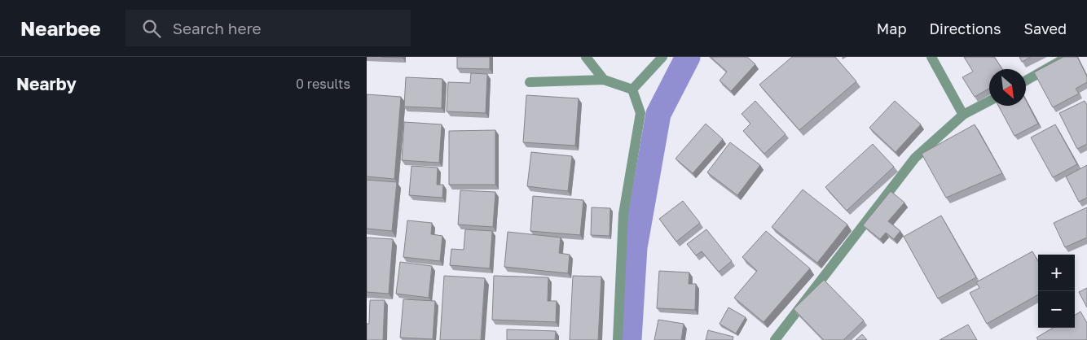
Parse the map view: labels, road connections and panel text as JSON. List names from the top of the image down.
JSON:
{
  "north": "bottom right",
  "page": {
    "header": "Nearbee",
    "search": "Search here",
    "nav": ["Map", "Directions", "Saved"],
    "heading": ["Nearby", "0 results"],
    "map_buttons": ["+", "−"]
  }
}
